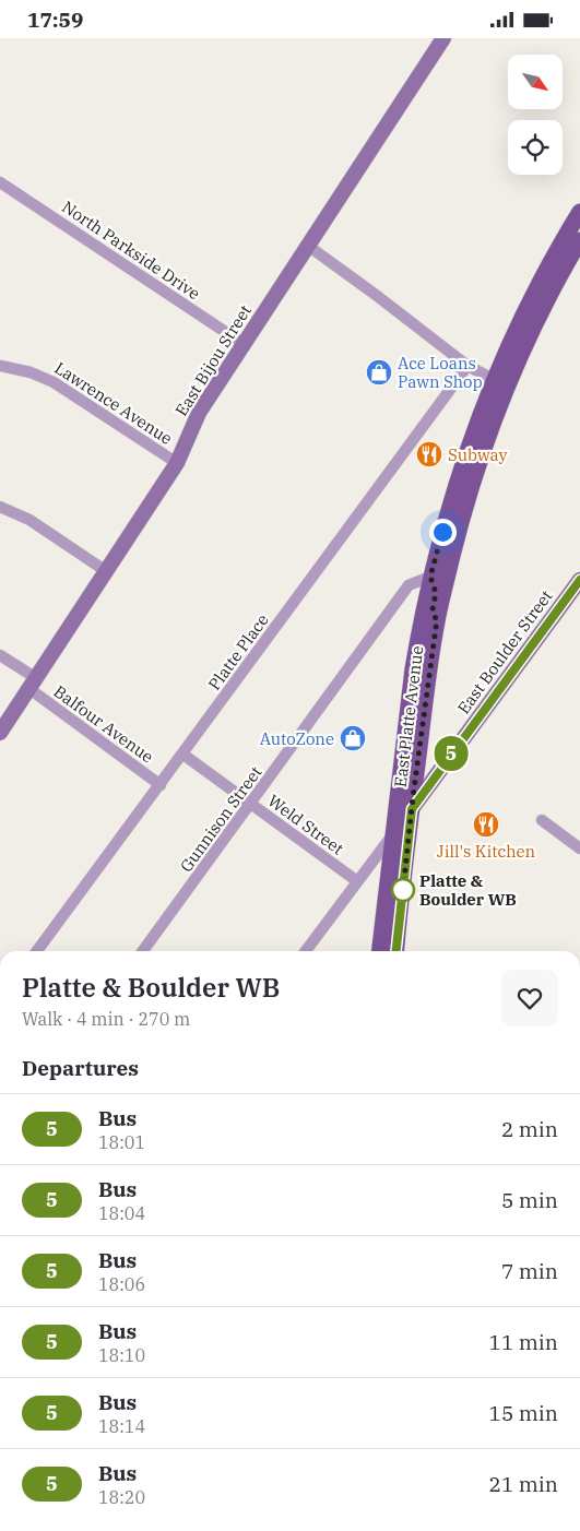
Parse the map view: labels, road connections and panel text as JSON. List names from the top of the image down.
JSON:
{
  "streets": {
    "main road": ["East Platte Avenue"],
    "street": [
      "North Parkside Drive",
      "East Bijou Street",
      "Lawrence Avenue",
      "Platte Place",
      "East Boulder Street",
      "Balfour Avenue",
      "Gunnison Street",
      "Weld Street"
    ]
  },
  "crossings": [
    ["North Parkside Drive", "East Bijou Street"],
    ["East Bijou Street", "Lawrence Avenue"],
    ["East Bijou Street", "Balfour Avenue"],
    ["Platte Place", "Balfour Avenue"],
    ["Platte Place", "Weld Street"],
    ["East Boulder Street", "East Platte Avenue"],
    ["East Boulder Street", "Weld Street"],
    ["East Platte Avenue", "Gunnison Street"],
    ["Gunnison Street", "Weld Street"]
  ],
  "places": {
    "shop": ["Ace Loans Pawn Shop", "AutoZone"],
    "restaurant": ["Subway", "Jill's Kitchen"],
    "other": ["Platte & Boulder WB"]
  },
  "lines": ["bus line 5"],
  "north": "bottom right",
  "page": {
    "status": "17:59",
    "on_map": "5",
    "heading": [
      ["Platte & Boulder WB", "Walk · 4 min · 270 m"],
      "Departures"
    ],
    "list": [
      {
        "mark": "5",
        "name": "Bus",
        "note": "18:01",
        "value": "2 min"
      },
      {
        "mark": "5",
        "name": "Bus",
        "note": "18:04",
        "value": "5 min"
      },
      {
        "mark": "5",
        "name": "Bus",
        "note": "18:06",
        "value": "7 min"
      },
      {
        "mark": "5",
        "name": "Bus",
        "note": "18:10",
        "value": "11 min"
      },
      {
        "mark": "5",
        "name": "Bus",
        "note": "18:14",
        "value": "15 min"
      },
      {
        "mark": "5",
        "name": "Bus",
        "note": "18:20",
        "value": "21 min"
      }
    ]
  }
}
